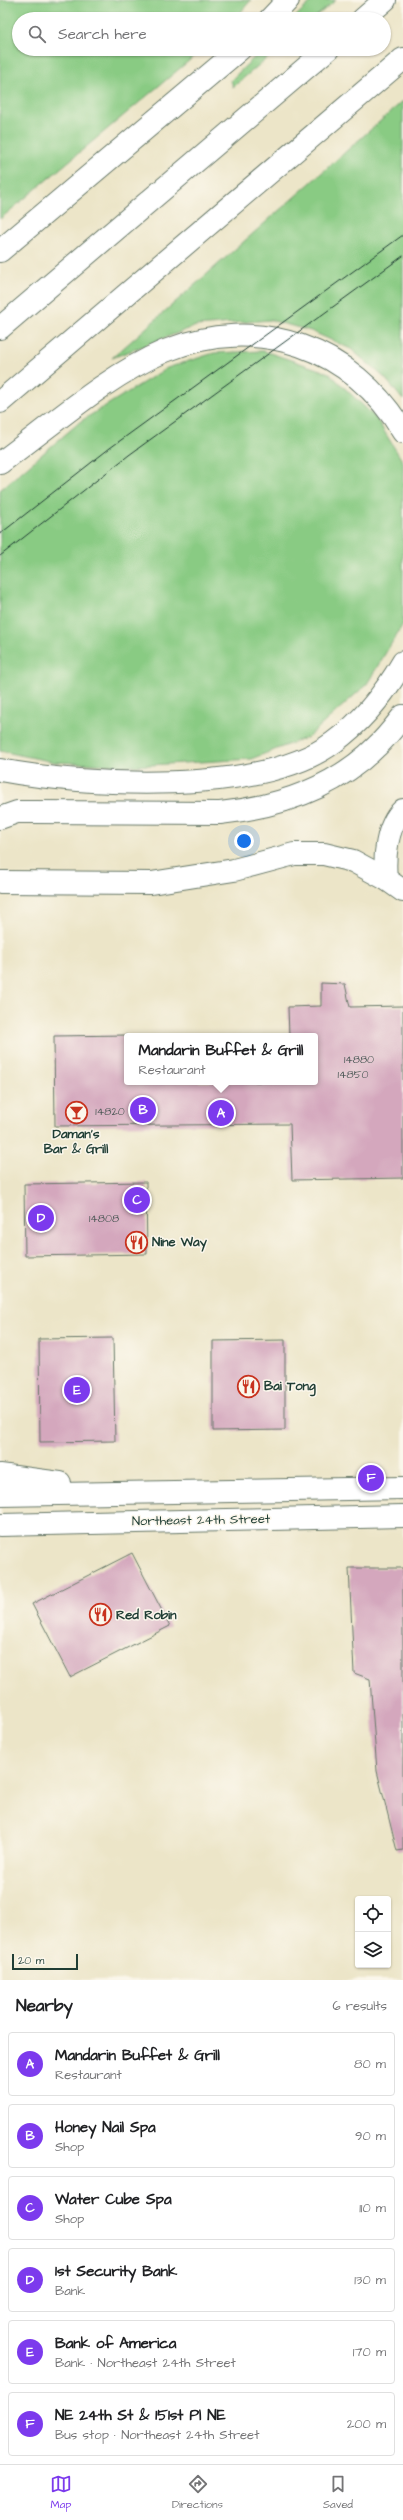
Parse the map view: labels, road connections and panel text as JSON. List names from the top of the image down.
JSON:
{
  "streets": {
    "main road": ["Northeast 24th Street"]
  },
  "places": {
    "bar": ["Daman's Bar & Grill"],
    "restaurant": ["Nine Way", "Bai Tong", "Red Robin"]
  },
  "house_numbers": [
    "14880",
    "14850",
    "14820",
    "14808"
  ],
  "scale_bar": "20 m",
  "page": {
    "search": "Search here",
    "popup": ["Mandarin Buffet & Grill", "Restaurant"],
    "pins": [
      "B",
      "A",
      "C",
      "D",
      "E",
      "F"
    ],
    "scale": "20 m",
    "heading": ["Nearby", "6 results"],
    "list": [
      {
        "mark": "A",
        "name": "Mandarin Buffet & Grill",
        "note": "Restaurant",
        "value": "80 m"
      },
      {
        "mark": "B",
        "name": "Honey Nail Spa",
        "note": "Shop",
        "value": "90 m"
      },
      {
        "mark": "C",
        "name": "Water Cube Spa",
        "note": "Shop",
        "value": "110 m"
      },
      {
        "mark": "D",
        "name": "1st Security Bank",
        "note": "Bank",
        "value": "130 m"
      },
      {
        "mark": "E",
        "name": "Bank of America",
        "note": "Bank · Northeast 24th Street",
        "value": "170 m"
      },
      {
        "mark": "F",
        "name": "NE 24th St & 151st Pl NE",
        "note": "Bus stop · Northeast 24th Street",
        "value": "200 m"
      }
    ],
    "nav": ["Map", "Directions", "Saved"]
  }
}
